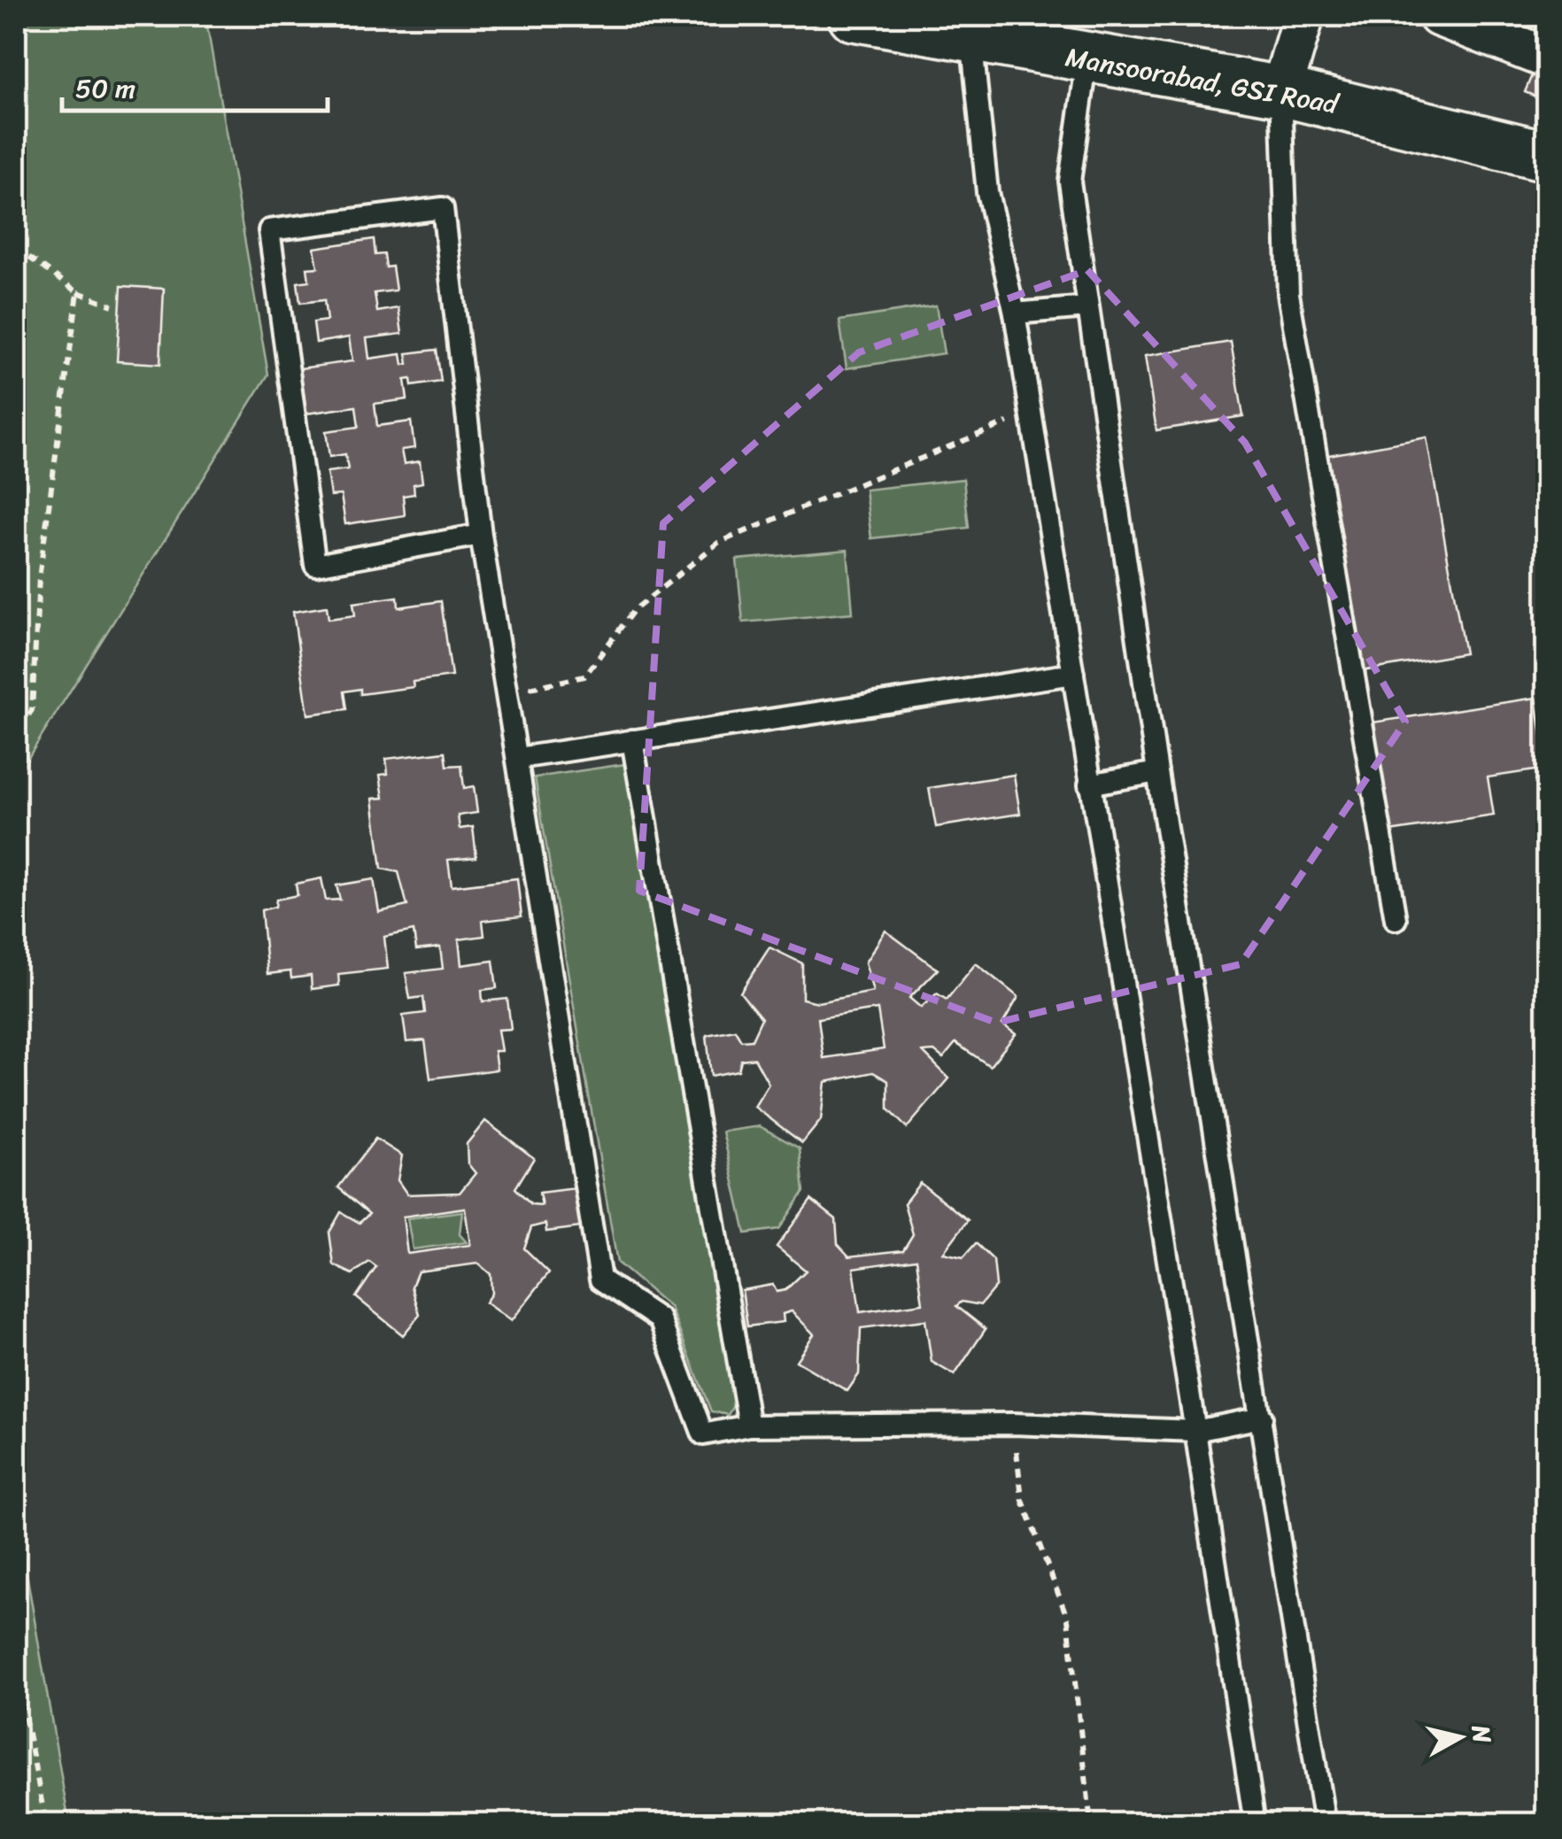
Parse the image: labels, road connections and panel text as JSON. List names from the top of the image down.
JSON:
{
  "streets": {
    "street": ["Mansoorabad, GSI Road"]
  },
  "scale_bar": "50 m",
  "north": "right"
}
